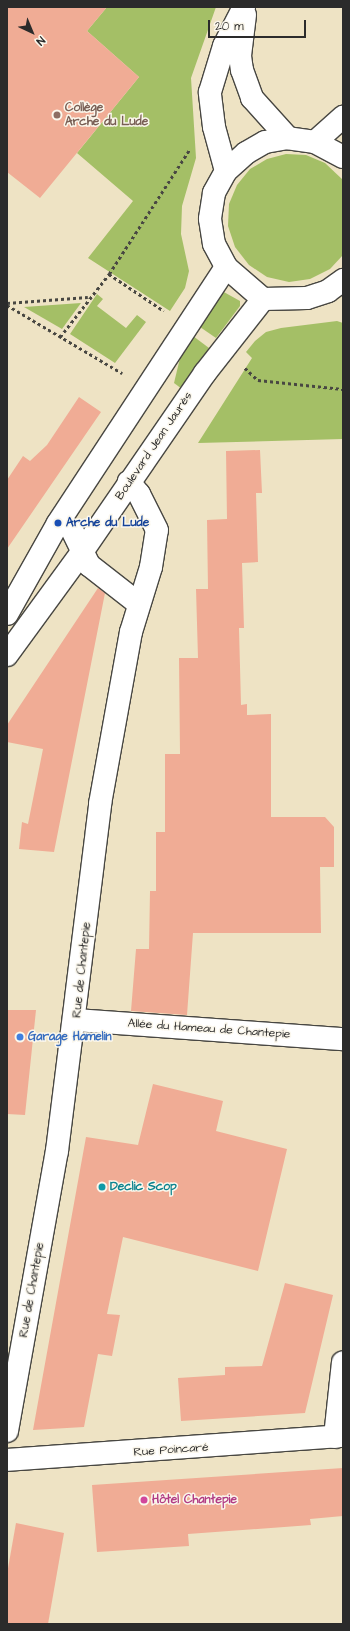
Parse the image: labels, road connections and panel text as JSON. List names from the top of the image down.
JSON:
{
  "streets": {
    "street": [
      "Boulevard Jean Jaurès",
      "Rue de Chantepie",
      "Allée du Hameau de Chantepie",
      "Rue Poincaré"
    ]
  },
  "crossings": [
    ["Boulevard Jean Jaurès", "Rue de Chantepie"],
    ["Rue de Chantepie", "Allée du Hameau de Chantepie"]
  ],
  "places": [
    "Collège Arche du Lude",
    "Arche du Lude",
    "Garage Hamelin",
    "Declic Scop",
    "Hôtel Chantepie"
  ],
  "scale_bar": "20 m",
  "north": "bottom right"
}
